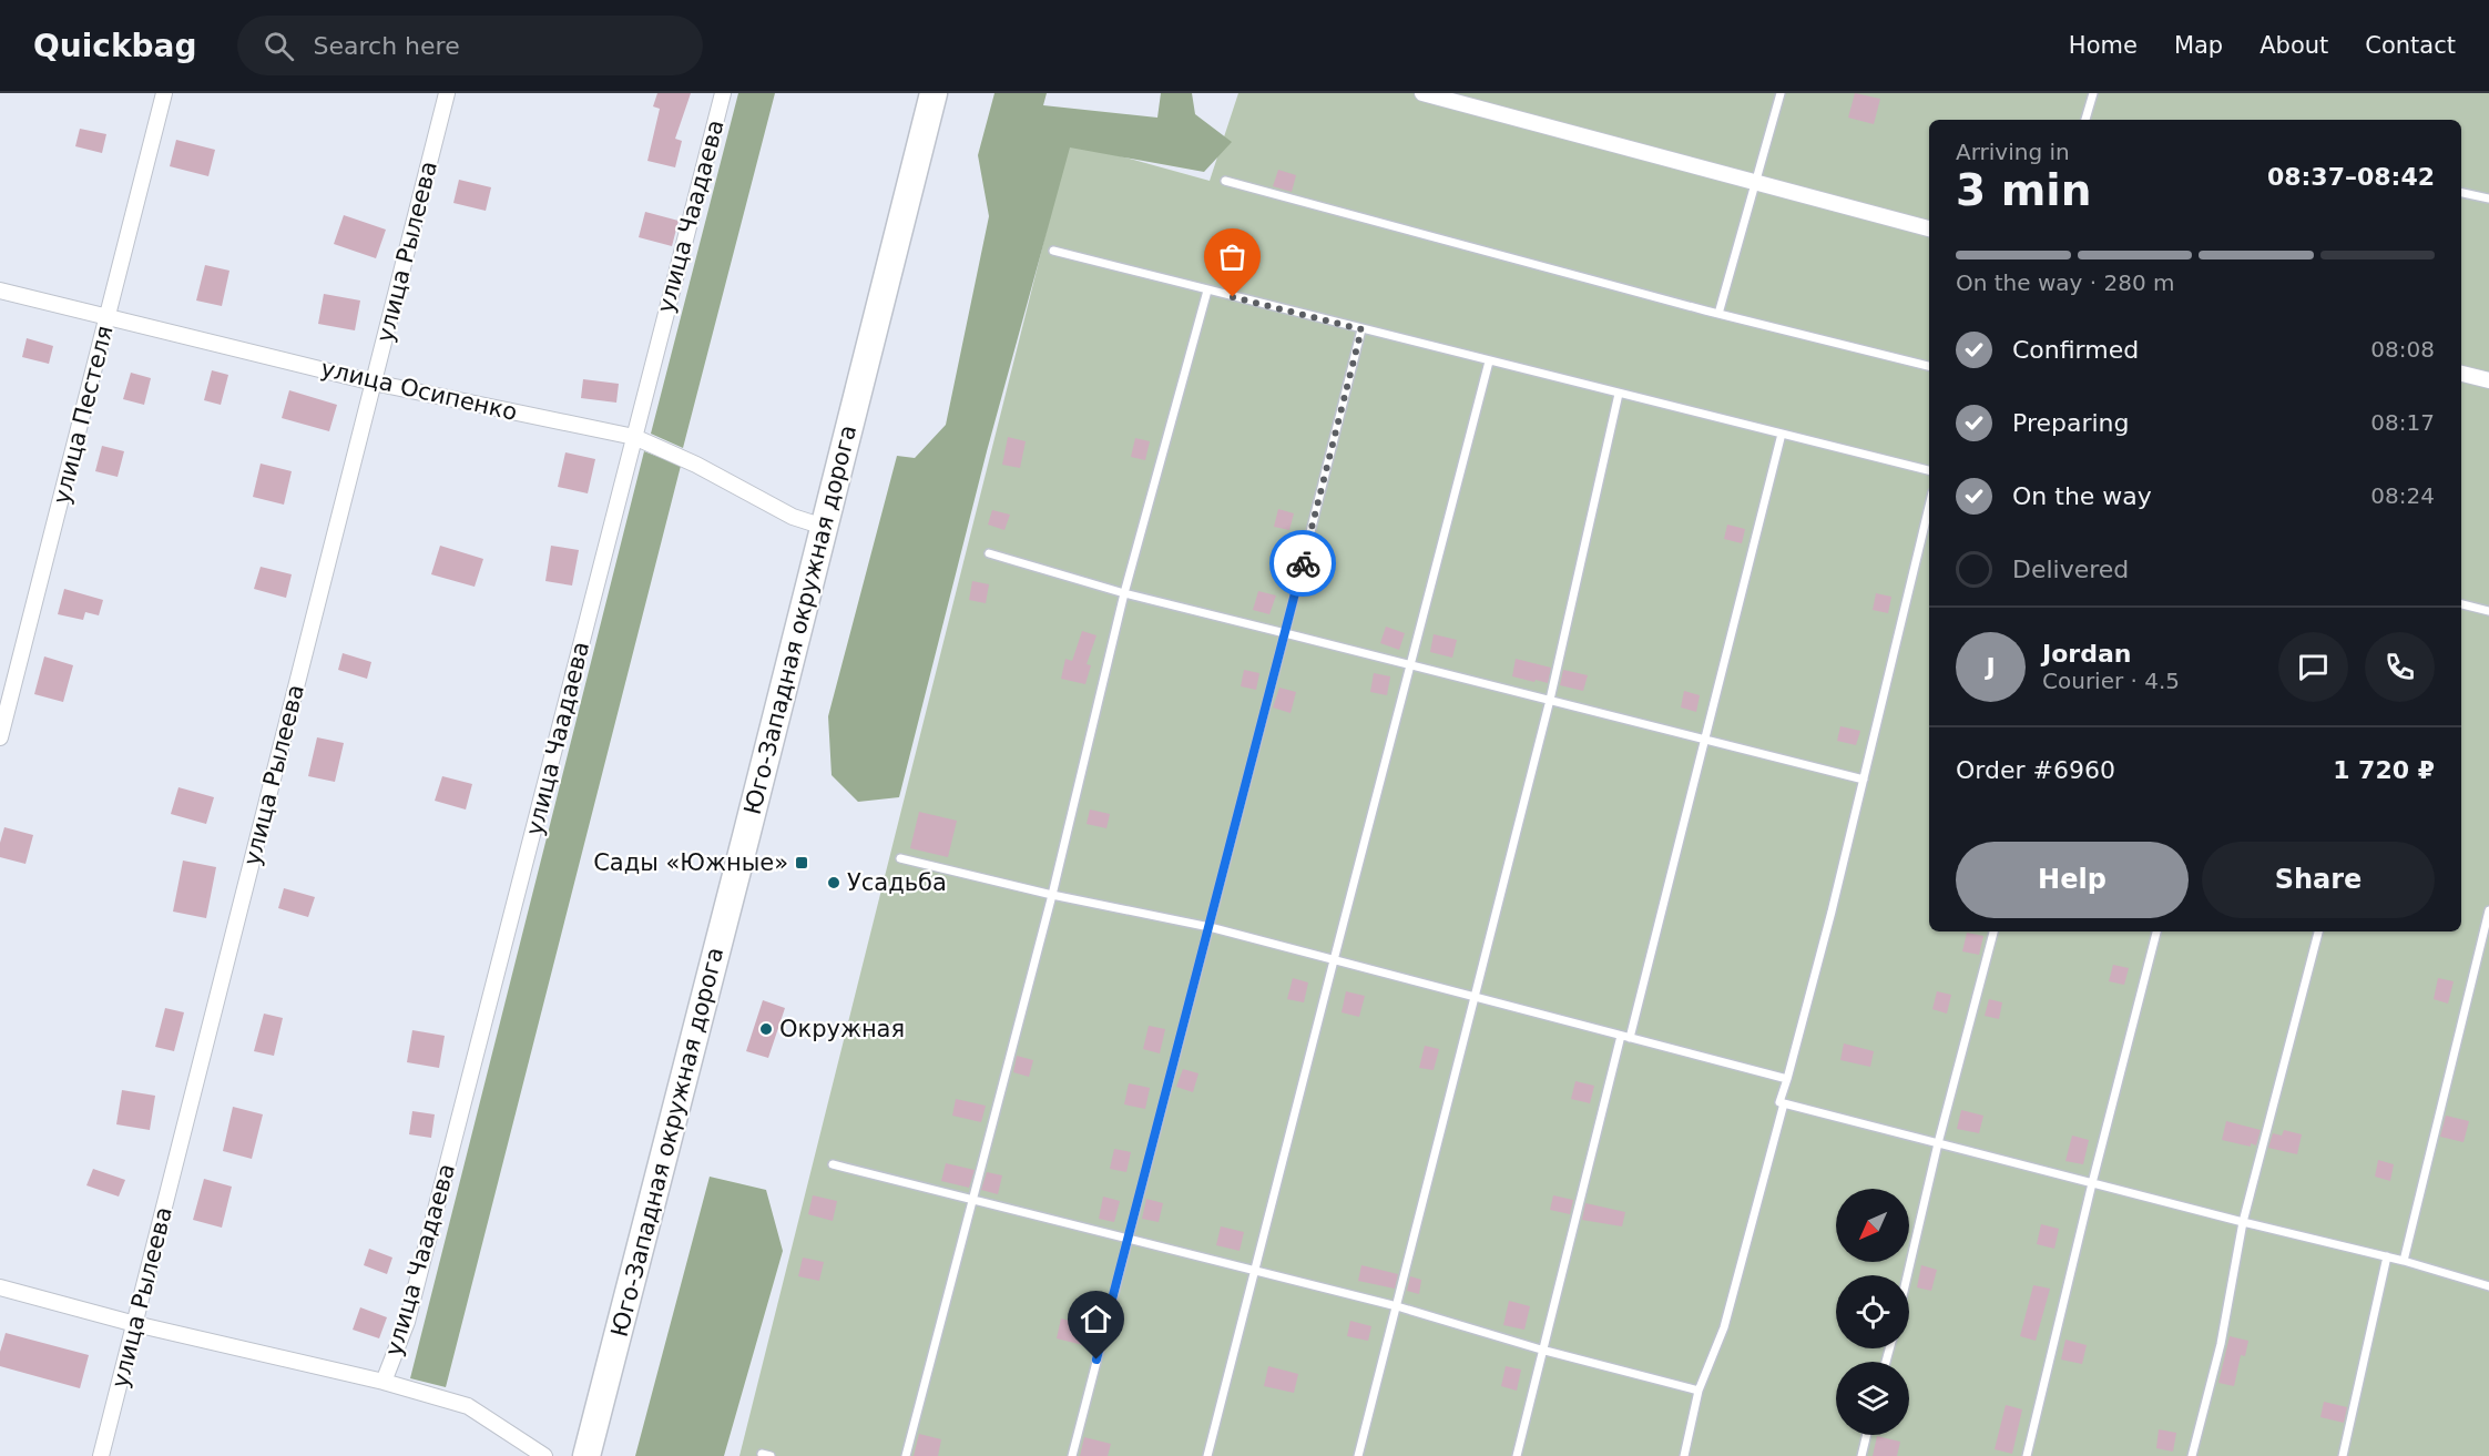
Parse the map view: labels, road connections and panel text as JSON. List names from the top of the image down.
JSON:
{
  "streets": {
    "highway": ["Юго-Западная окружная дорога"],
    "street": [
      "улица Чаадаева",
      "улица Рылеева",
      "улица Осипенко",
      "улица Пестеля"
    ]
  },
  "crossings": [
    ["улица Чаадаева", "улица Осипенко"],
    ["улица Рылеева", "улица Осипенко"],
    ["улица Осипенко", "улица Пестеля"],
    ["улица Осипенко", "Юго-Западная окружная дорога"]
  ],
  "places": {
    "transit": ["Сады «Южные»"],
    "other": ["Усадьба", "Окружная"]
  },
  "north": "bottom left",
  "page": {
    "header": "Quickbag",
    "search": "Search here",
    "nav": [
      "Home",
      "Map",
      "About",
      "Contact"
    ],
    "heading": ["3 min", "Arriving in", "08:37–08:42"],
    "panel": [
      "Jordan",
      "Courier · 4.5",
      "Order #6960",
      "1 720 ₽"
    ],
    "bar": "On the way · 280 m",
    "list": [
      ["Confirmed", "08:08"],
      ["Preparing", "08:17"],
      ["On the way", "08:24"],
      "Delivered"
    ],
    "round": "J",
    "buttons": ["Help", "Share"]
  }
}
